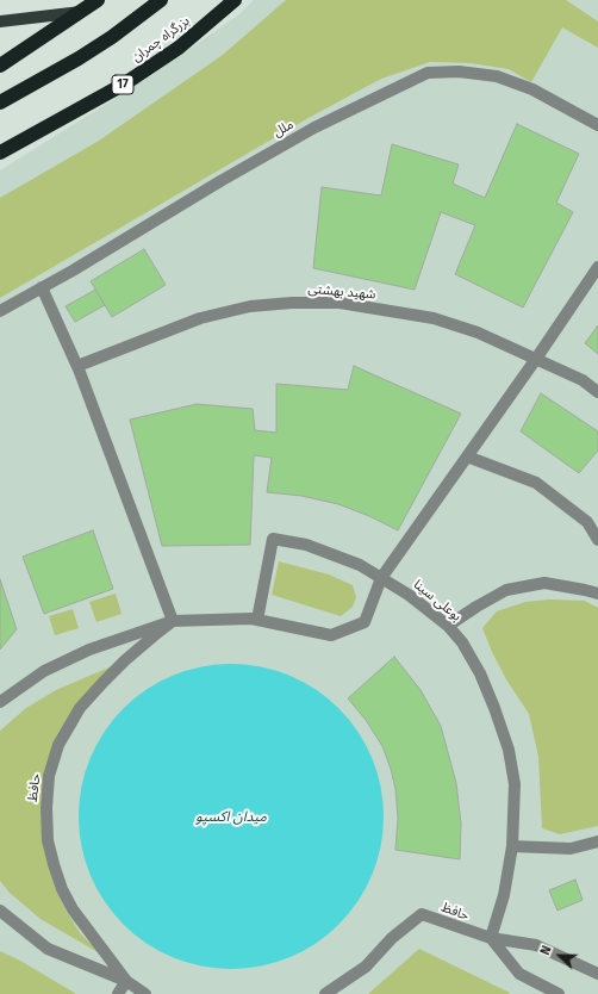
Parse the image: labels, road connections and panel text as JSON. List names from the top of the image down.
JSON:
{
  "streets": {
    "highway": ["بزرگراه چمران", "17"],
    "lane": [
      "ملل",
      "شهید بهشتی",
      "بوعلی سینا",
      "حافظ"
    ]
  },
  "crossings": [
    ["بوعلی سینا", "حافظ"]
  ],
  "water": ["میدان اکسپو"],
  "north": "left"
}
